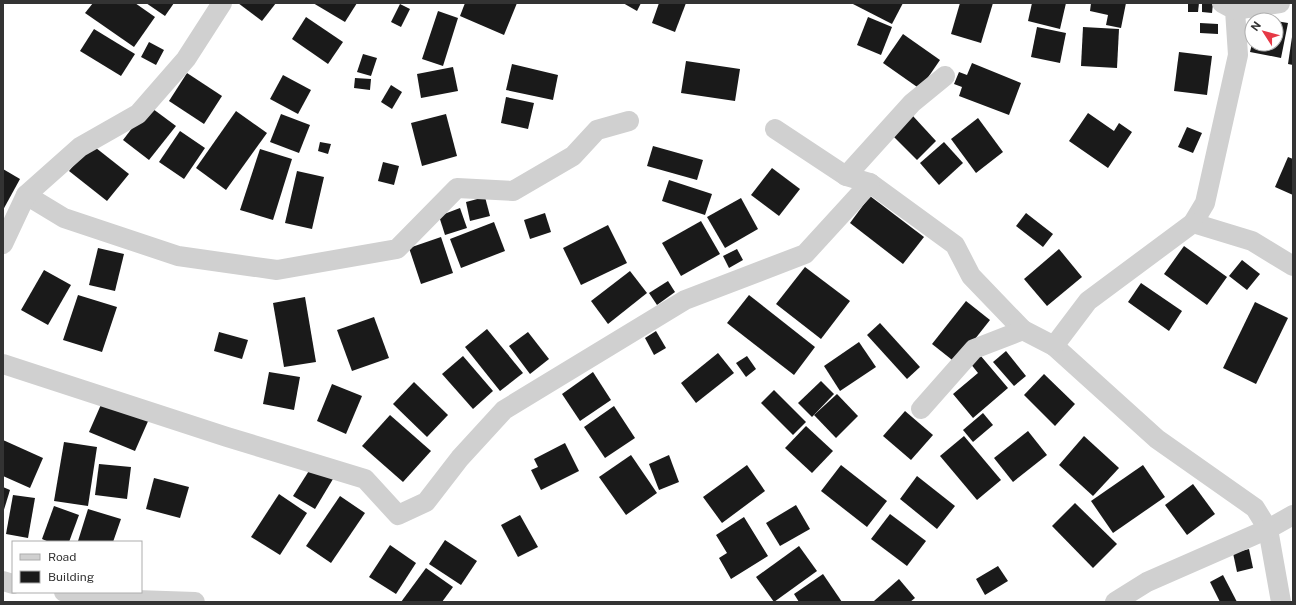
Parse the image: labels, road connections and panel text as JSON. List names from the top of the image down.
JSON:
{
  "legend": ["Road", "Building"],
  "north": "top left"
}
